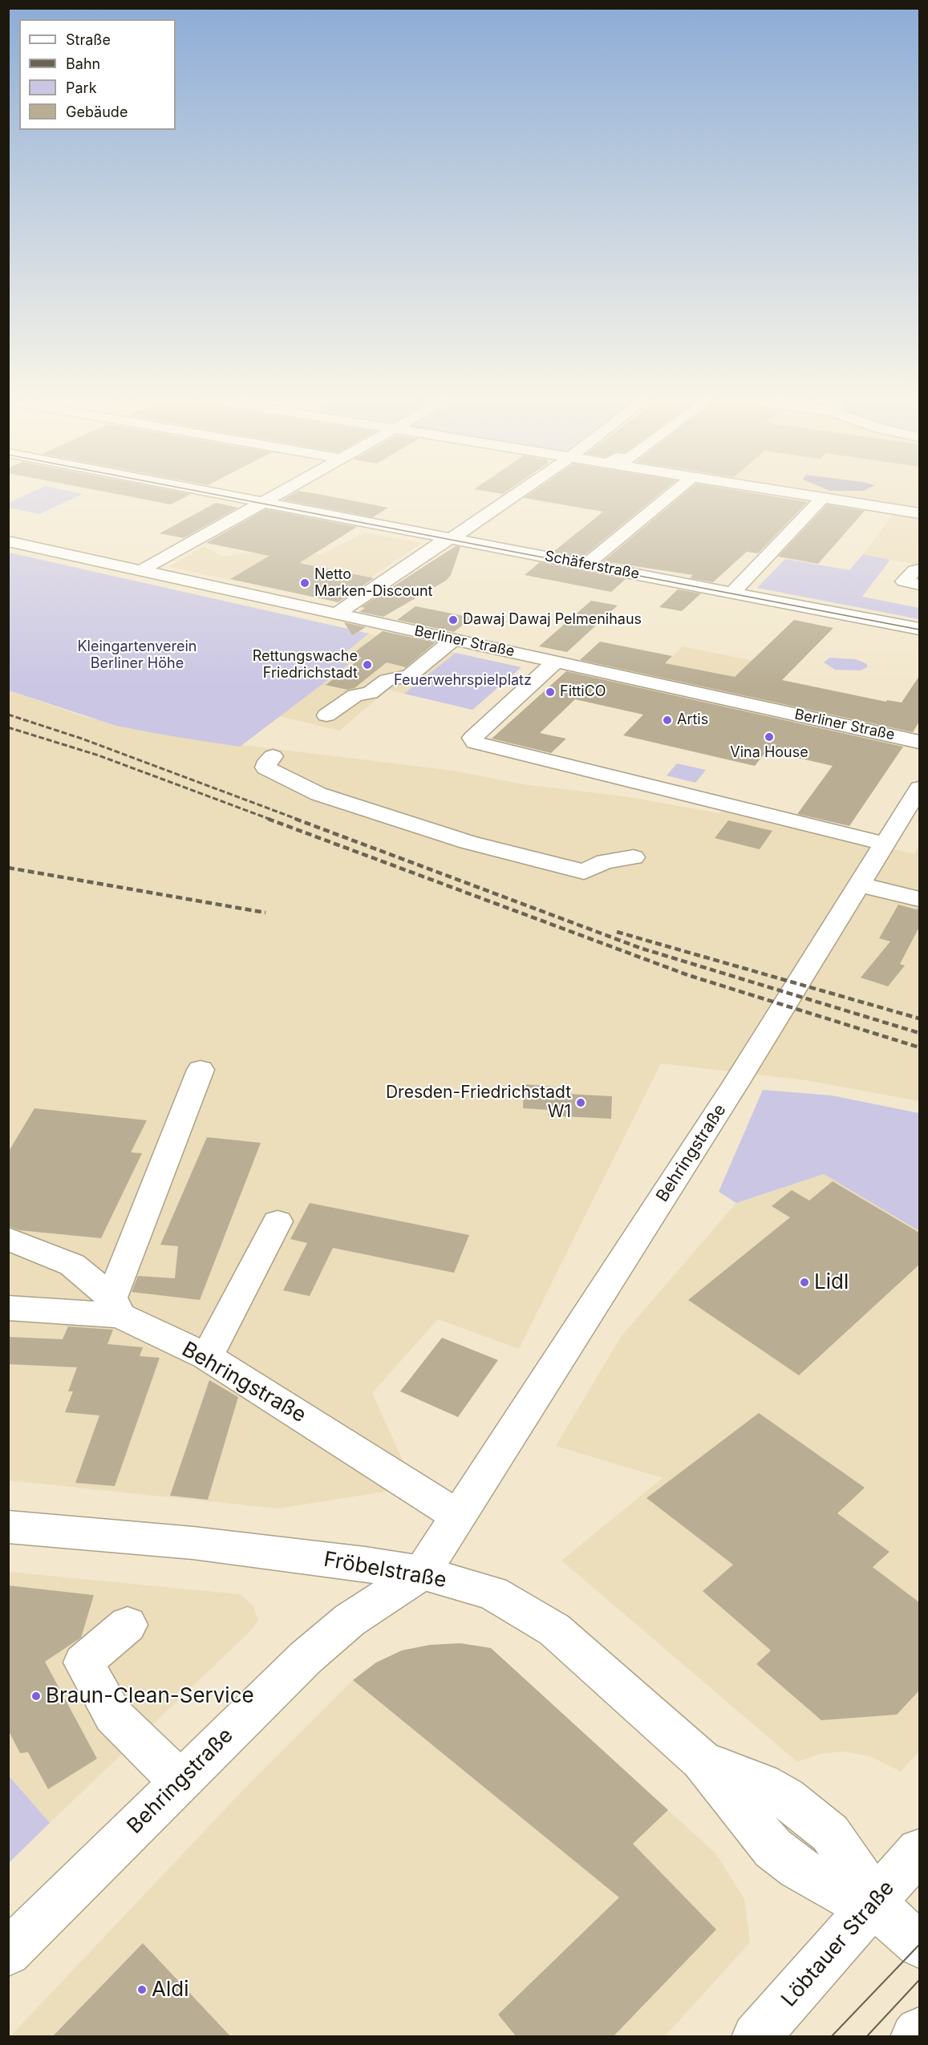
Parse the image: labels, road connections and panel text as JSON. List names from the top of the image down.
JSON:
{
  "streets": {
    "street": [
      "Schäferstraße",
      "Berliner Straße",
      "Behringstraße",
      "Fröbelstraße",
      "Löbtauer Straße"
    ]
  },
  "crossings": [
    ["Behringstraße", "Fröbelstraße"],
    ["Fröbelstraße", "Löbtauer Straße"]
  ],
  "parks": ["Kleingartenverein Berliner Höhe", "Feuerwehrspielplatz"],
  "places": [
    "Netto Marken-Discount",
    "Dawaj Dawaj Pelmenihaus",
    "Rettungswache Friedrichstadt",
    "FittiCO",
    "Artis",
    "Vina House",
    "Dresden-Friedrichstadt W1",
    "Lidl",
    "Braun-Clean-Service",
    "Aldi"
  ],
  "legend": [
    "Straße",
    "Bahn",
    "Park",
    "Gebäude"
  ]
}
